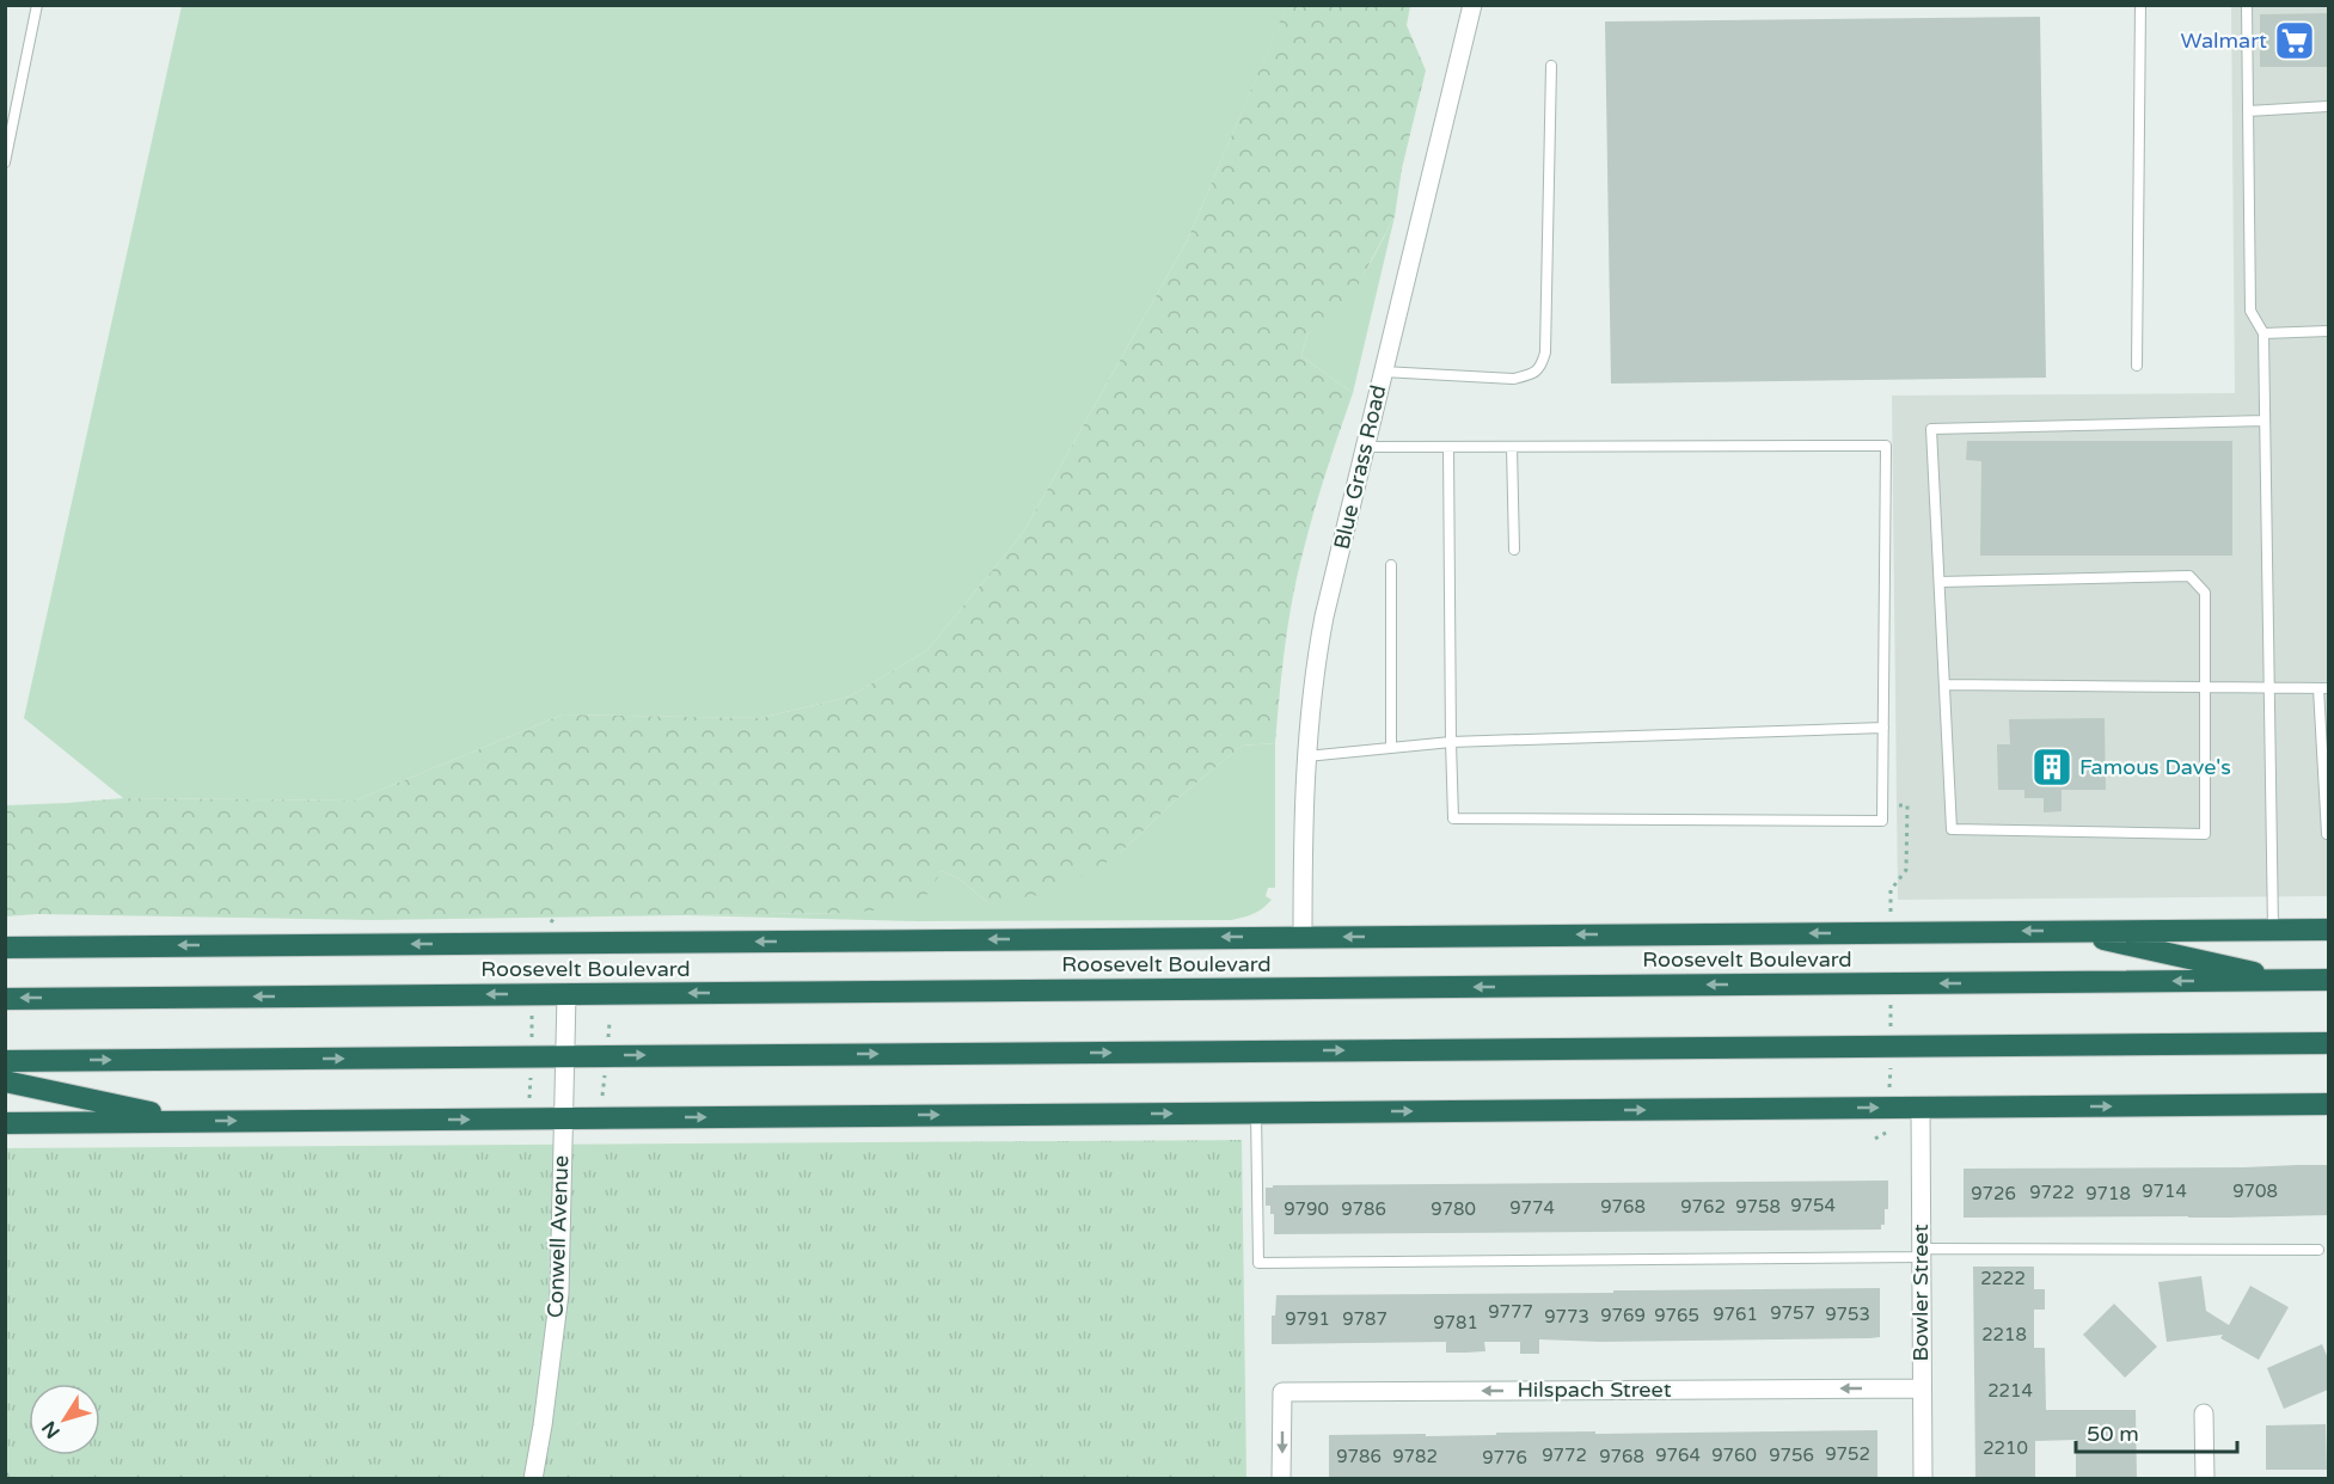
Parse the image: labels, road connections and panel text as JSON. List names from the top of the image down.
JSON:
{
  "streets": {
    "highway": ["Roosevelt Boulevard"],
    "street": [
      "Blue Grass Road",
      "Conwell Avenue",
      "Bowler Street",
      "Hilspach Street"
    ]
  },
  "crossings": [
    ["Blue Grass Road", "Roosevelt Boulevard"],
    ["Roosevelt Boulevard", "Conwell Avenue"],
    ["Bowler Street", "Hilspach Street"]
  ],
  "one_way": ["Hilspach Street"],
  "places": {
    "supermarket": ["Walmart"],
    "building": ["Famous Dave's"]
  },
  "house_numbers": [
    "9714",
    "9708",
    "9722",
    "9726",
    "9718",
    "9754",
    "9768",
    "9762",
    "9758",
    "9774",
    "9790",
    "9786",
    "9780",
    "2222",
    "9777",
    "9757",
    "9761",
    "9753",
    "9769",
    "9765",
    "9773",
    "9791",
    "9787",
    "9781",
    "2218",
    "2214",
    "2210",
    "9752",
    "9772",
    "9764",
    "9760",
    "9756",
    "9786",
    "9782",
    "9768",
    "9776"
  ],
  "scale_bar": "50 m",
  "north": "bottom left"
}
